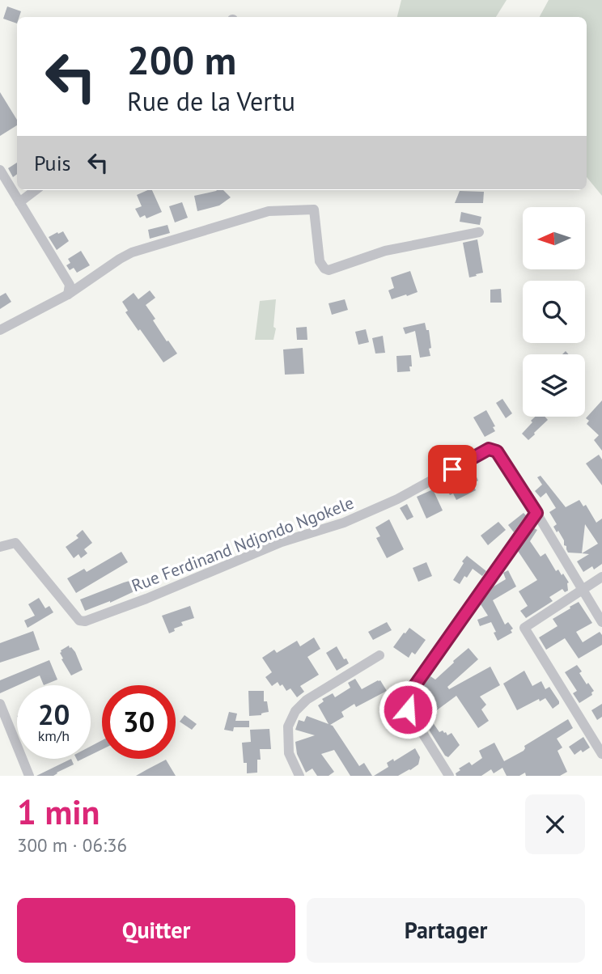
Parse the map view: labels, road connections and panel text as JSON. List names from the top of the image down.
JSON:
{
  "streets": {
    "street": ["Rue Ferdinand Ndjondo Ngokele"]
  },
  "north": "left",
  "page": {
    "turn": ["200 m", "Rue de la Vertu"],
    "then": "Puis",
    "speed": "20 km/h",
    "limit": "30",
    "heading": ["1 min", "300 m · 06:36"],
    "buttons": ["Quitter", "Partager"]
  }
}
